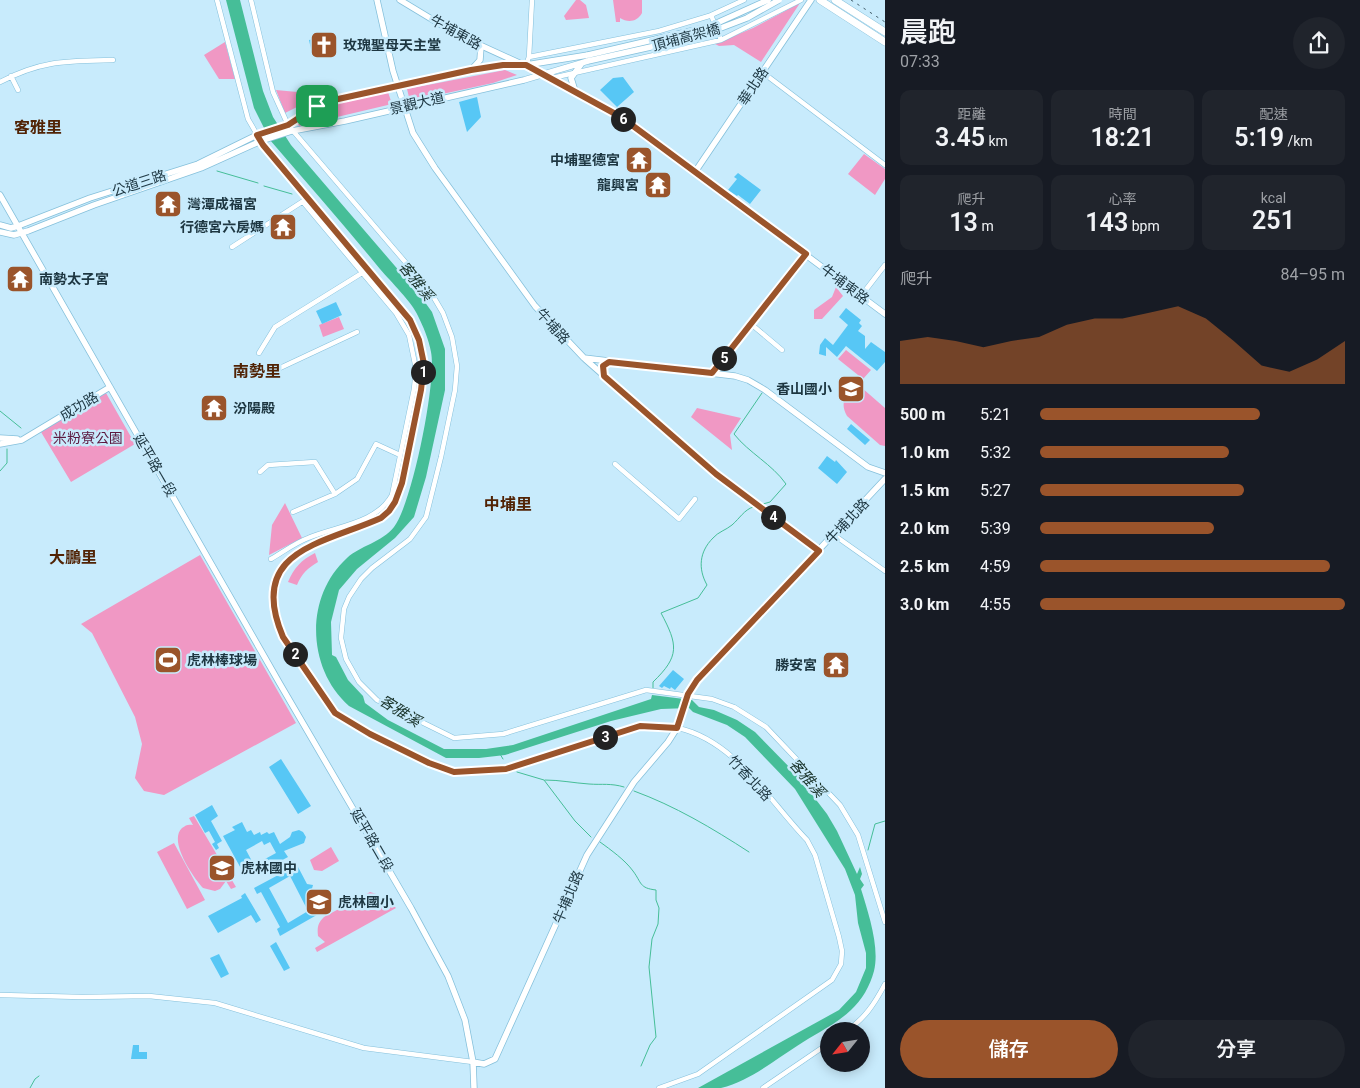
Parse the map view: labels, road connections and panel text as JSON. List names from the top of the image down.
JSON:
{
  "streets": {
    "street": [
      "牛埔東路",
      "頂埔高架橋",
      "華北路",
      "景觀大道",
      "公道三路",
      "牛埔路",
      "成功路",
      "延平路一段",
      "牛埔北路",
      "竹香北路",
      "延平路二段"
    ]
  },
  "crossings": [
    ["牛埔東路", "華北路"],
    ["牛埔東路", "景觀大道"],
    ["頂埔高架橋", "景觀大道"],
    ["景觀大道", "公道三路"],
    ["景觀大道", "牛埔路"],
    ["景觀大道", "竹香北路"],
    ["公道三路", "延平路一段"],
    ["公道三路", "竹香北路"],
    ["牛埔路", "牛埔北路"],
    ["成功路", "延平路一段"],
    ["延平路一段", "延平路二段"],
    ["牛埔北路", "竹香北路"],
    ["牛埔北路", "延平路二段"]
  ],
  "districts": [
    "客雅里",
    "南勢里",
    "中埔里",
    "大鵬里"
  ],
  "water": ["客雅溪"],
  "parks": ["米粉寮公園"],
  "places": {
    "church": ["玫瑰聖母天主堂"],
    "temple": [
      "中埔聖德宮",
      "龍興宮",
      "灣潭成福宮",
      "行德宮六房媽",
      "南勢太子宮",
      "汾陽殿",
      "勝安宮"
    ],
    "school or university": ["香山國小", "虎林國中", "虎林國小"],
    "sports": ["虎林棒球場"]
  },
  "north": "bottom left",
  "page": {
    "heading": ["晨跑", "07:33"],
    "stats": [
      ["距離", "3.45 km"],
      ["時間", "18:21"],
      ["配速", "5:19 /km"],
      ["爬升", "13 m"],
      ["心率", "143 bpm"],
      ["kcal", "251"]
    ],
    "pins": [
      "6",
      "5",
      "1",
      "4",
      "2",
      "3"
    ],
    "chart": ["爬升", "84–95 m"],
    "list": [
      {
        "name": "500 m",
        "note": "5:21"
      },
      {
        "name": "1.0 km",
        "note": "5:32"
      },
      {
        "name": "1.5 km",
        "note": "5:27"
      },
      {
        "name": "2.0 km",
        "note": "5:39"
      },
      {
        "name": "2.5 km",
        "note": "4:59"
      },
      {
        "name": "3.0 km",
        "note": "4:55"
      }
    ],
    "buttons": ["儲存", "分享"]
  }
}
